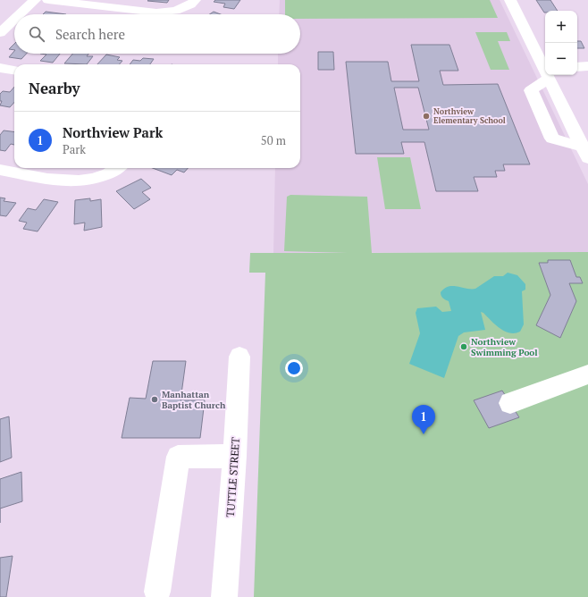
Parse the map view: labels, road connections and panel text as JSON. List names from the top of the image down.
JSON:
{
  "streets": {
    "street": ["TUTTLE STREET"]
  },
  "places": ["Northview Elementary School", "Northview Swimming Pool", "Manhattan Baptist Church"],
  "page": {
    "map_buttons": ["+", "−"],
    "search": "Search here",
    "heading": "Nearby",
    "list": [
      {
        "mark": "1",
        "name": "Northview Park",
        "note": "Park",
        "value": "50 m"
      }
    ],
    "pins": "1"
  }
}
